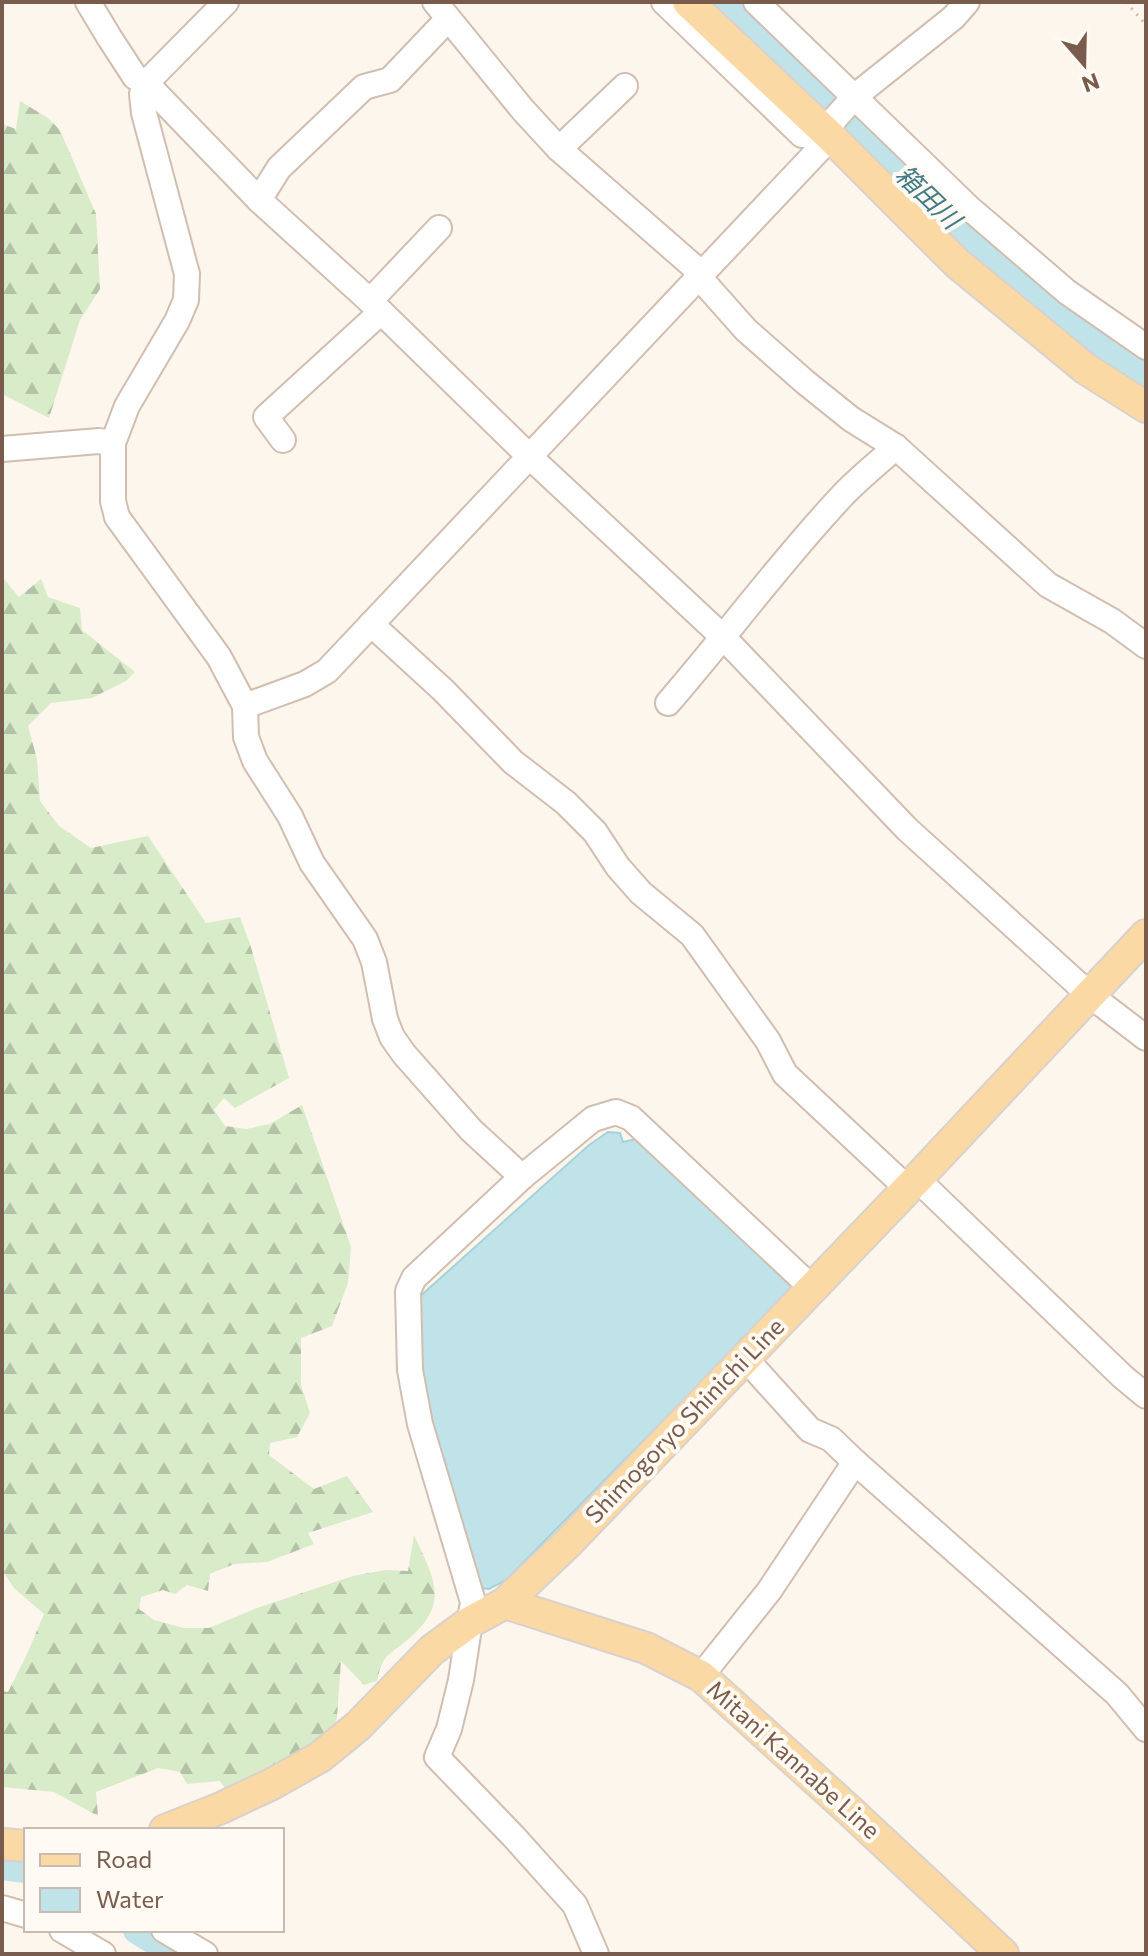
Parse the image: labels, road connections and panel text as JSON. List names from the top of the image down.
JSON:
{
  "streets": {
    "main road": ["Shimogoryo Shinichi Line", "Mitani Kannabe Line"]
  },
  "crossings": [
    ["Shimogoryo Shinichi Line", "Mitani Kannabe Line"]
  ],
  "water": ["箱田川"],
  "legend": ["Road", "Water"],
  "north": "bottom"
}
